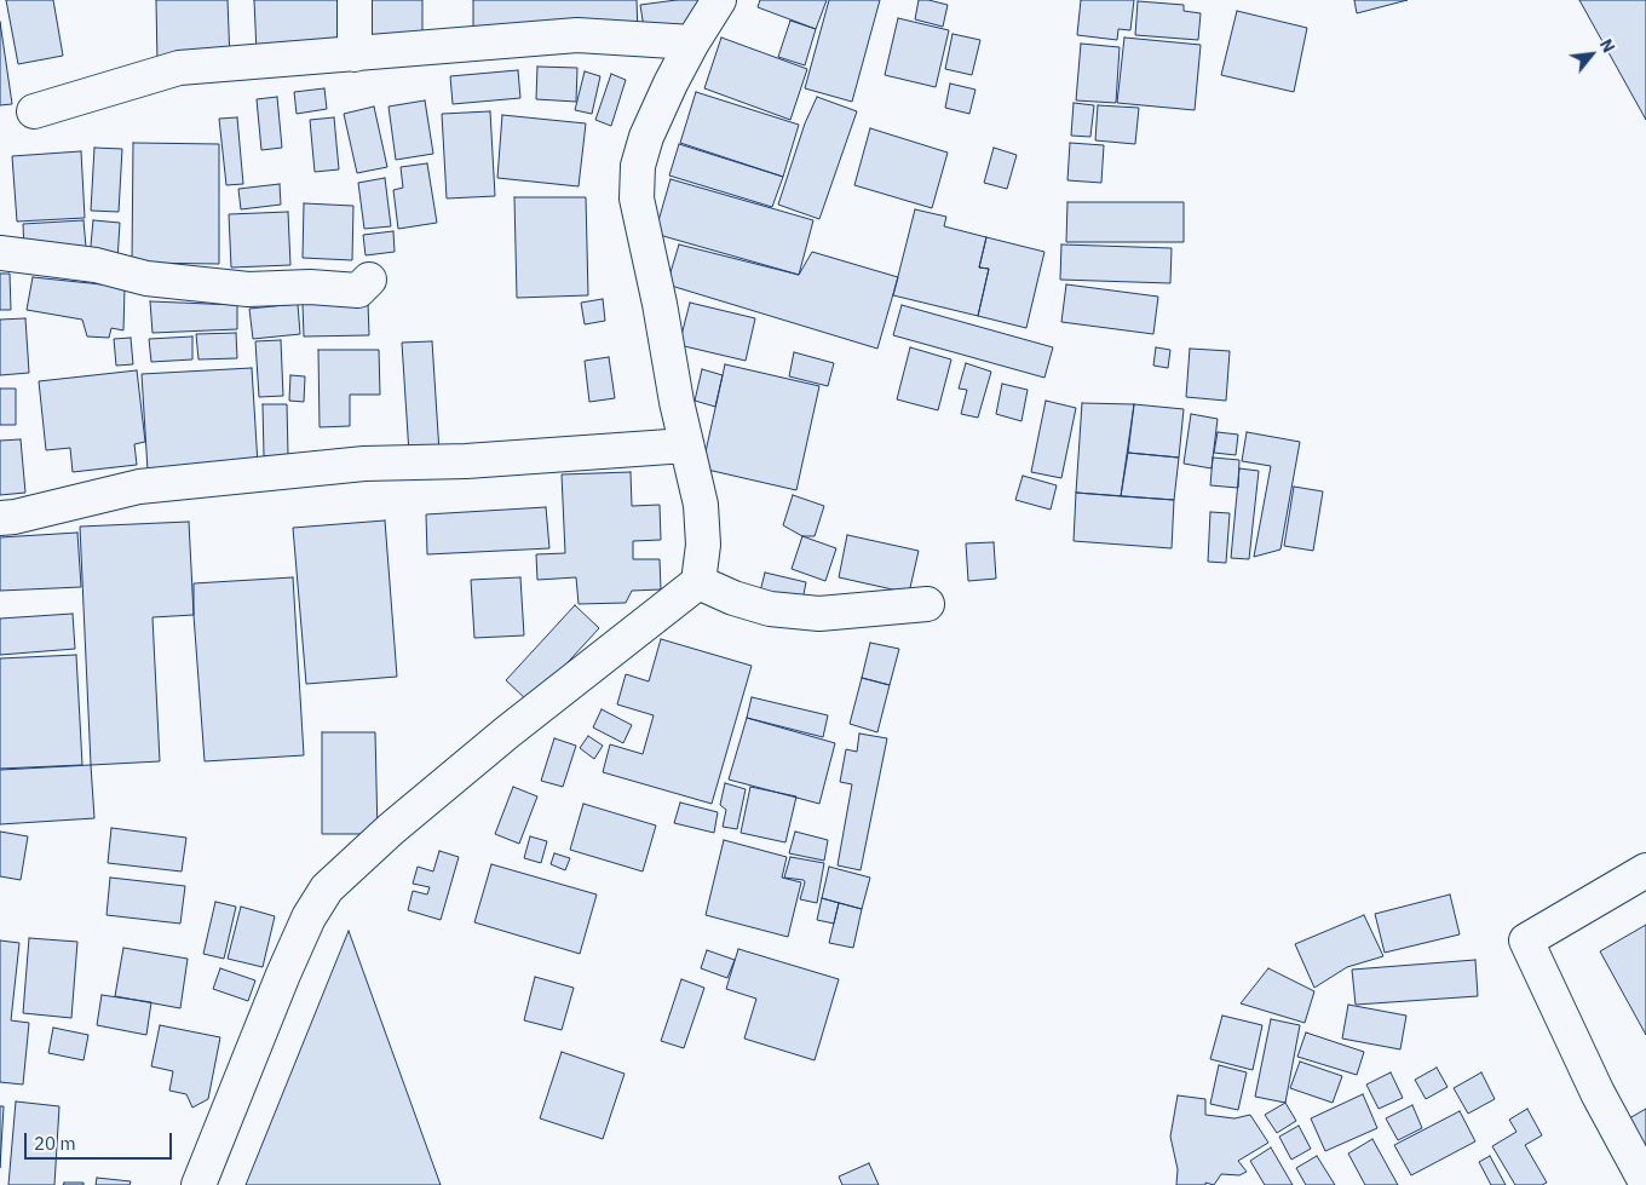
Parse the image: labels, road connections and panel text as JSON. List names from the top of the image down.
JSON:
{
  "scale_bar": "20 m",
  "north": "top right"
}
